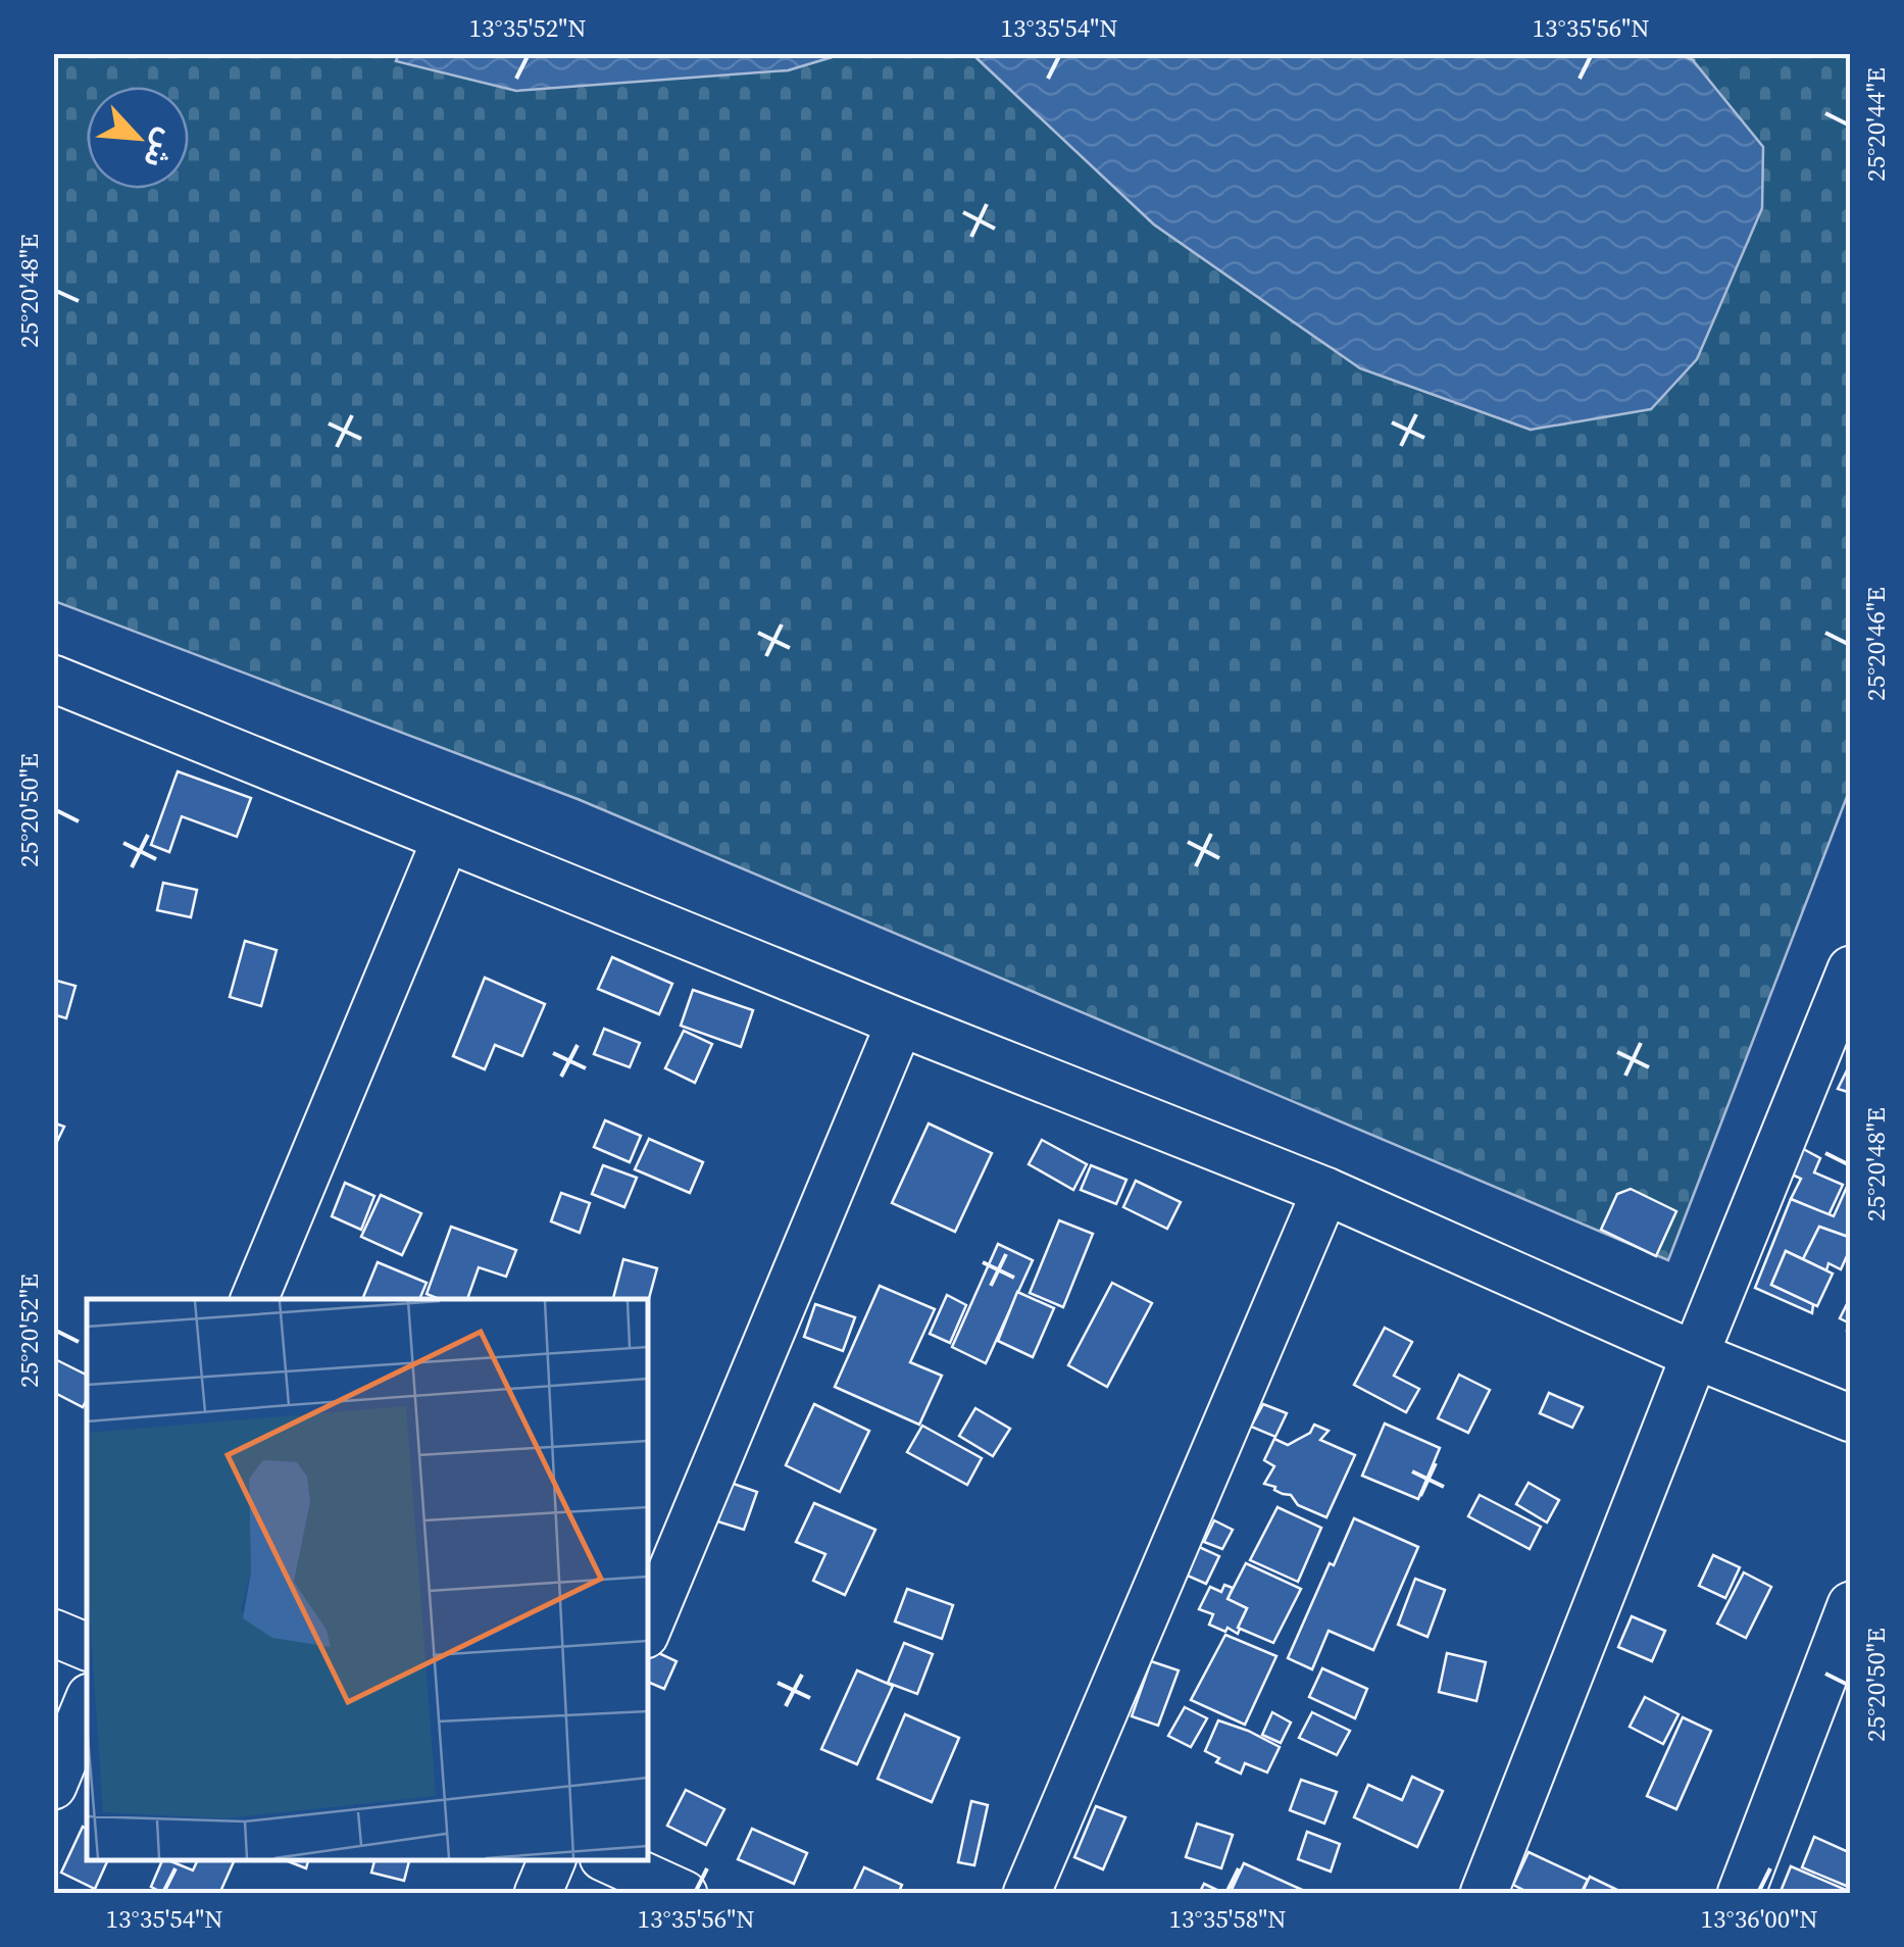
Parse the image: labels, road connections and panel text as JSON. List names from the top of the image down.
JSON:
{
  "north": "bottom right",
  "coordinates": [
    "13°35'52\"N",
    "13°35'54\"N",
    "13°35'56\"N",
    "25°20'44\"E",
    "25°20'48\"E",
    "25°20'46\"E",
    "25°20'50\"E",
    "25°20'52\"E",
    "13°35'58\"N",
    "13°36'00\"N"
  ]
}
